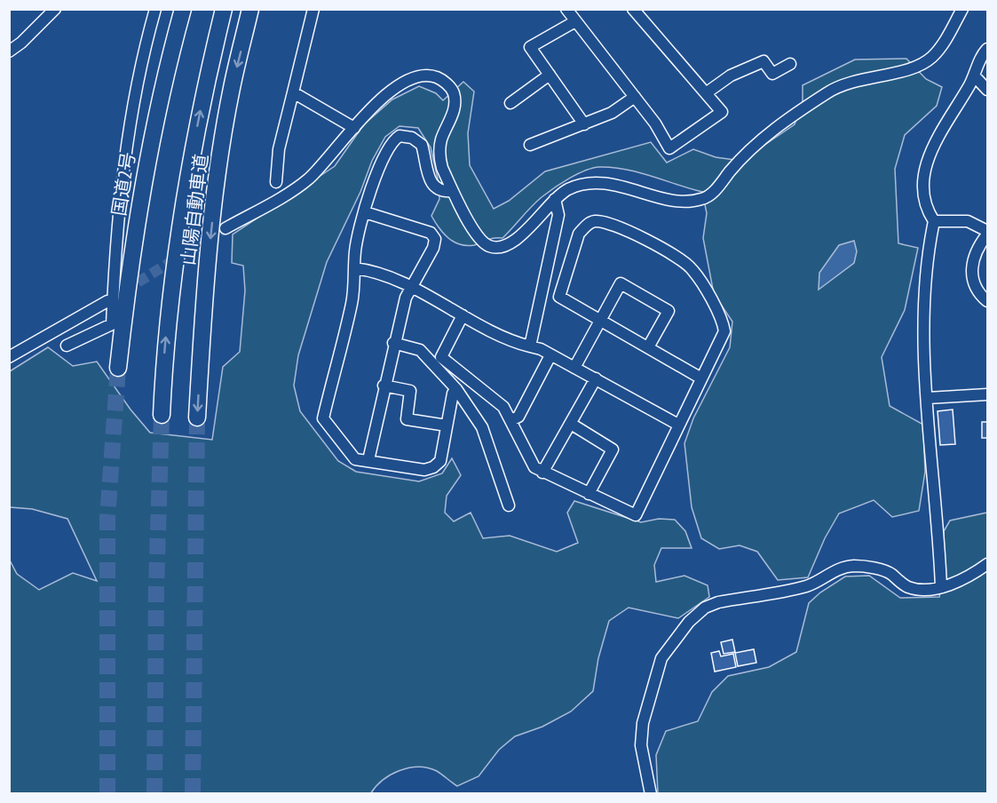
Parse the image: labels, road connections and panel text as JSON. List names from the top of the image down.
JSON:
{
  "streets": {
    "highway": ["国道2号", "山陽自動車道"]
  }
}
